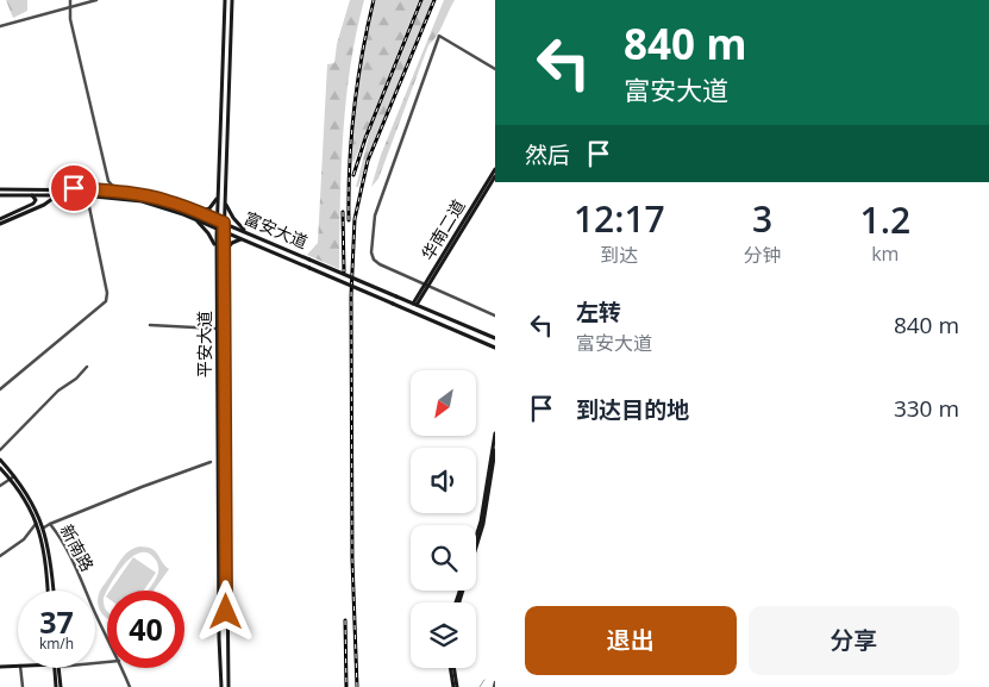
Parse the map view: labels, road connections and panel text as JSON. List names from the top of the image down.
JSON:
{
  "streets": {
    "main road": ["富安大道", "华南二道", "平安大道"],
    "street": ["新南路"]
  },
  "crossings": [
    ["富安大道", "华南二道"],
    ["富安大道", "平安大道"]
  ],
  "north": "bottom left",
  "page": {
    "turn": ["840 m", "富安大道"],
    "then": "然后",
    "eta": [
      "12:17",
      "到达",
      "3",
      "分钟",
      "1.2",
      "km"
    ],
    "list": [
      {
        "name": "左转",
        "note": "富安大道",
        "value": "840 m"
      },
      {
        "name": "到达目的地",
        "value": "330 m"
      }
    ],
    "speed": "37 km/h",
    "limit": "40",
    "buttons": ["退出", "分享"]
  }
}
